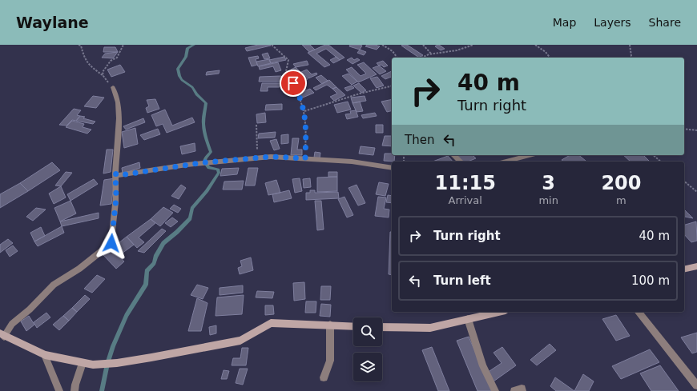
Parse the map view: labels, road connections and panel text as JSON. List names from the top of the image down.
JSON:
{
  "page": {
    "header": "Waylane",
    "nav": ["Map", "Layers", "Share"],
    "turn": ["40 m", "Turn right"],
    "then": "Then",
    "eta": [
      "11:15",
      "Arrival",
      "3",
      "min",
      "200",
      "m"
    ],
    "list": [
      {
        "name": "Turn right",
        "value": "40 m"
      },
      {
        "name": "Turn left",
        "value": "100 m"
      }
    ]
  }
}
